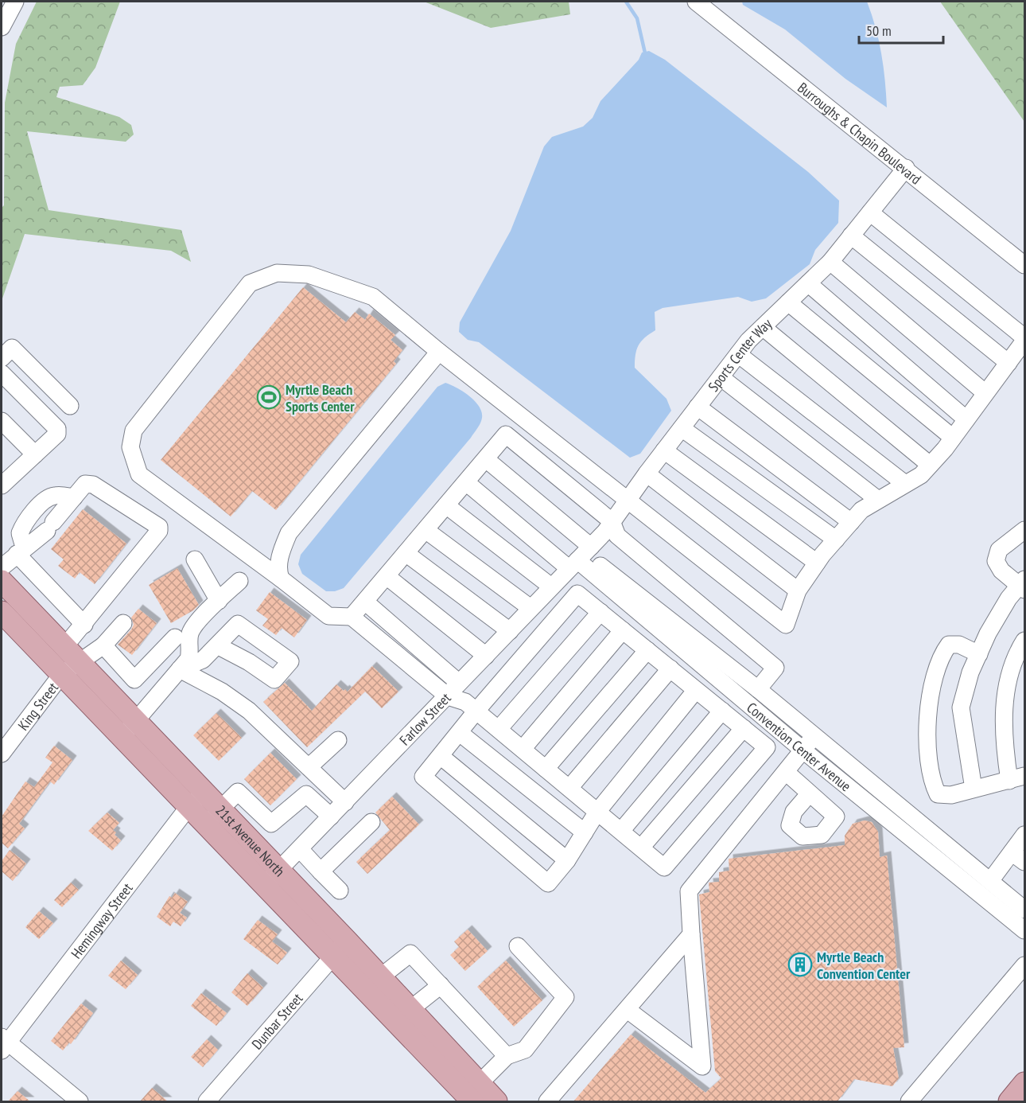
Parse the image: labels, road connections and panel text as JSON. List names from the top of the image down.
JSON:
{
  "streets": {
    "main road": ["21st Avenue North"],
    "street": [
      "Burroughs & Chapin Boulevard",
      "Sports Center Way",
      "King Street",
      "Farlow Street",
      "Convention Center Avenue",
      "Hemingway Street",
      "Dunbar Street"
    ]
  },
  "crossings": [
    ["Burroughs & Chapin Boulevard", "Sports Center Way"],
    ["Sports Center Way", "Farlow Street"],
    ["Sports Center Way", "Convention Center Avenue"],
    ["King Street", "21st Avenue North"],
    ["Farlow Street", "Convention Center Avenue"],
    ["Farlow Street", "21st Avenue North"],
    ["21st Avenue North", "Hemingway Street"],
    ["21st Avenue North", "Dunbar Street"]
  ],
  "places": {
    "sports": ["Myrtle Beach Sports Center"],
    "building": ["Myrtle Beach Convention Center"]
  },
  "scale_bar": "50 m"
}
